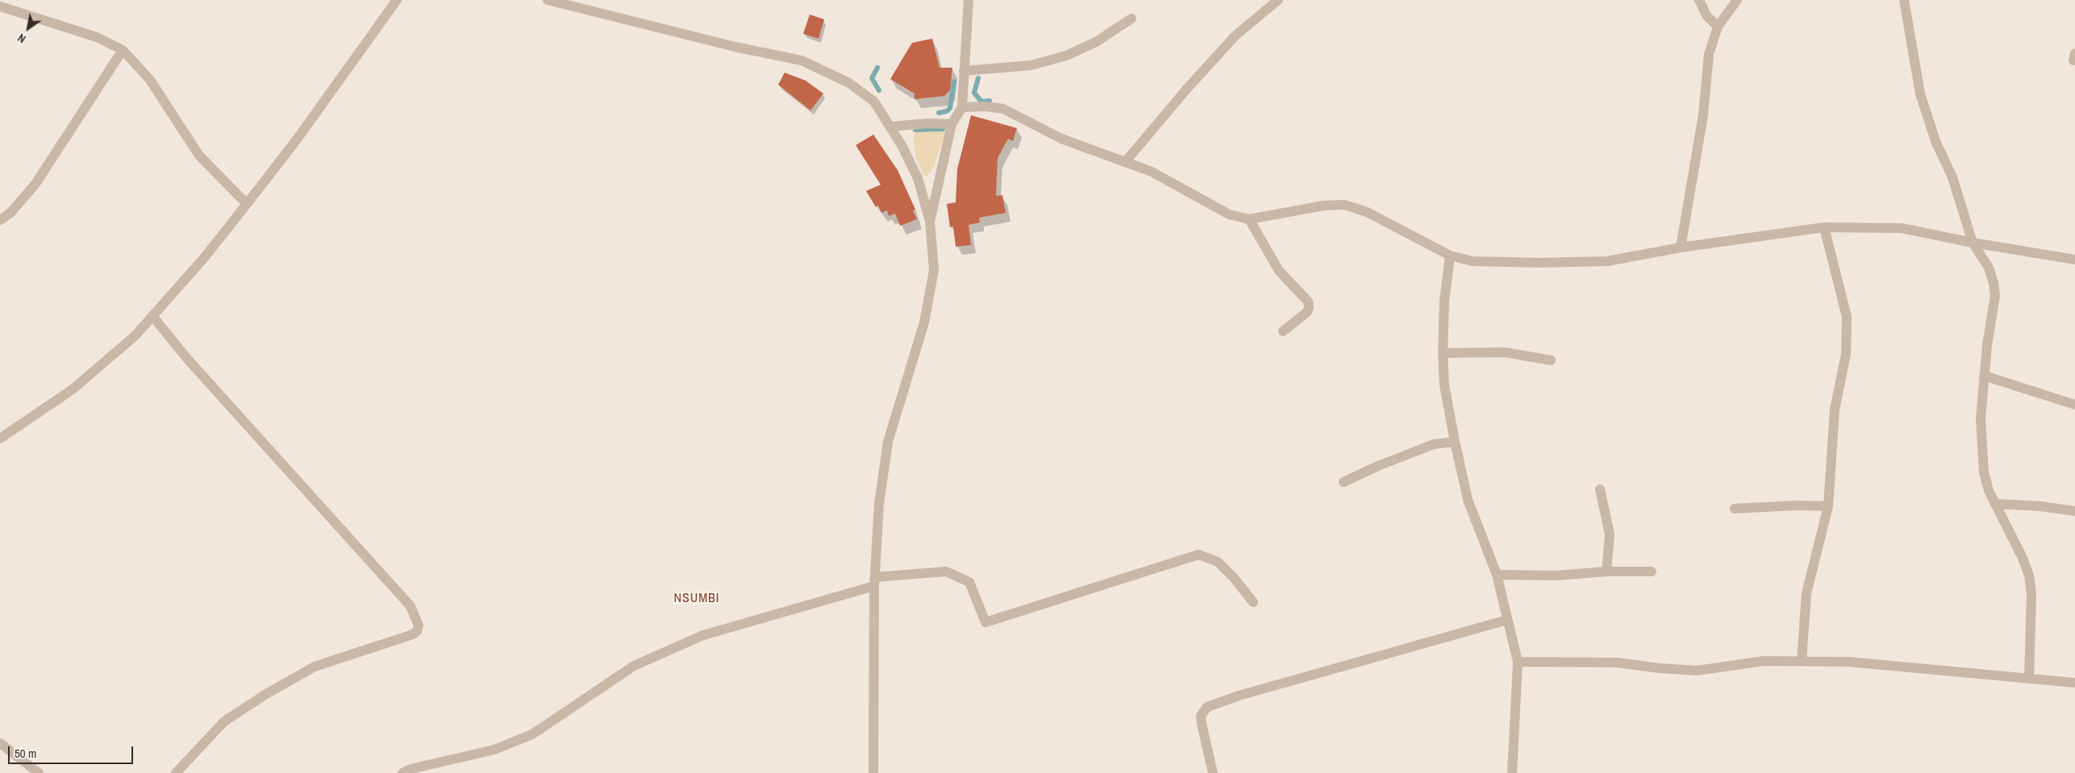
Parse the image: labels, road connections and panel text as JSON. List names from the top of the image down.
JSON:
{
  "districts": ["NSUMBI"],
  "scale_bar": "50 m",
  "north": "bottom left"
}
